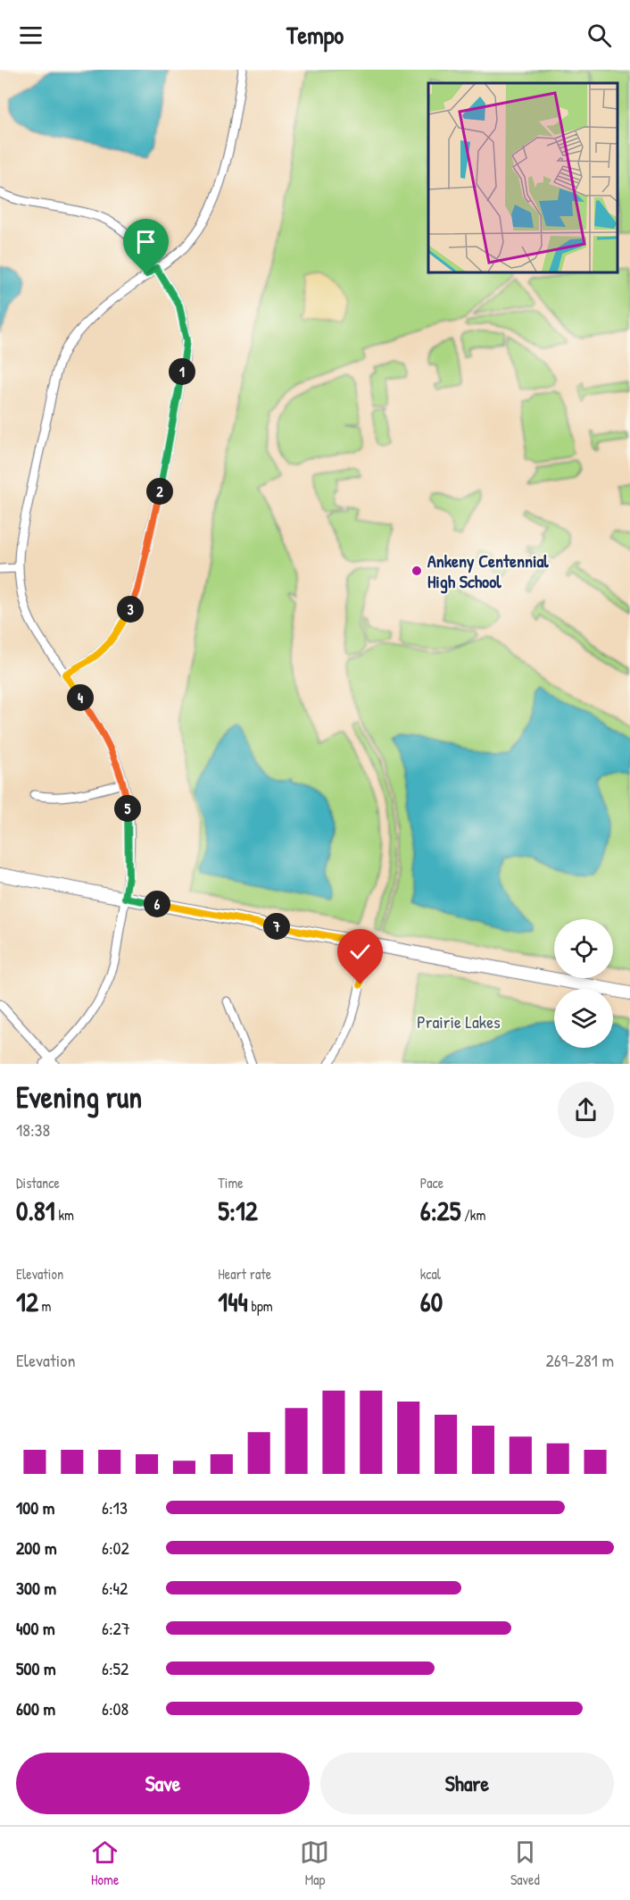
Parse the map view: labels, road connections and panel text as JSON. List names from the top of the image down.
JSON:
{
  "parks": ["Prairie Lakes"],
  "places": ["Ankeny Centennial High School"],
  "page": {
    "header": "Tempo",
    "pins": [
      "1",
      "2",
      "3",
      "4",
      "5",
      "6",
      "7"
    ],
    "heading": ["Evening run", "18:38"],
    "stats": [
      ["Distance", "0.81 km"],
      ["Time", "5:12"],
      ["Pace", "6:25 /km"],
      ["Elevation", "12 m"],
      ["Heart rate", "144 bpm"],
      ["kcal", "60"]
    ],
    "chart": ["Elevation", "269–281 m"],
    "list": [
      {
        "name": "100 m",
        "note": "6:13"
      },
      {
        "name": "200 m",
        "note": "6:02"
      },
      {
        "name": "300 m",
        "note": "6:42"
      },
      {
        "name": "400 m",
        "note": "6:27"
      },
      {
        "name": "500 m",
        "note": "6:52"
      },
      {
        "name": "600 m",
        "note": "6:08"
      }
    ],
    "buttons": ["Save", "Share"],
    "tabs": ["Home", "Map", "Saved"]
  }
}
